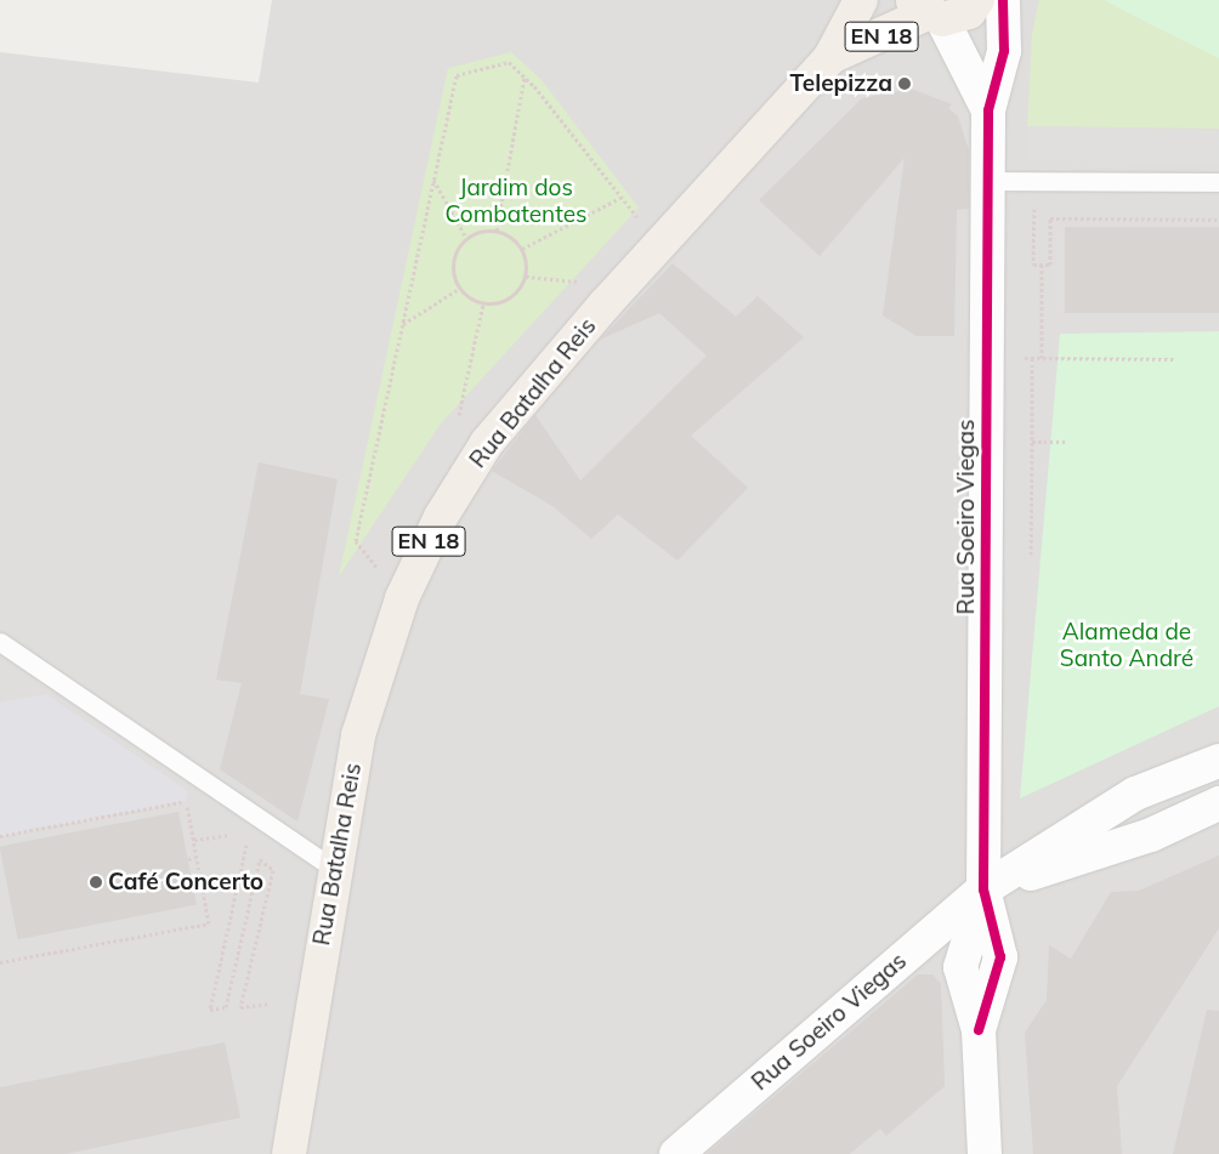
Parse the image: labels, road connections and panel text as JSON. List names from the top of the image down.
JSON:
{
  "streets": {
    "main road": ["EN 18", "Rua Batalha Reis"],
    "street": ["Rua Soeiro Viegas"]
  },
  "crossings": [
    ["EN 18", "Rua Batalha Reis"],
    ["EN 18", "Rua Soeiro Viegas"],
    ["Rua Batalha Reis", "Rua Soeiro Viegas"]
  ],
  "parks": ["Jardim dos Combatentes", "Alameda de Santo André"],
  "places": ["Telepizza", "Café Concerto"]
}
